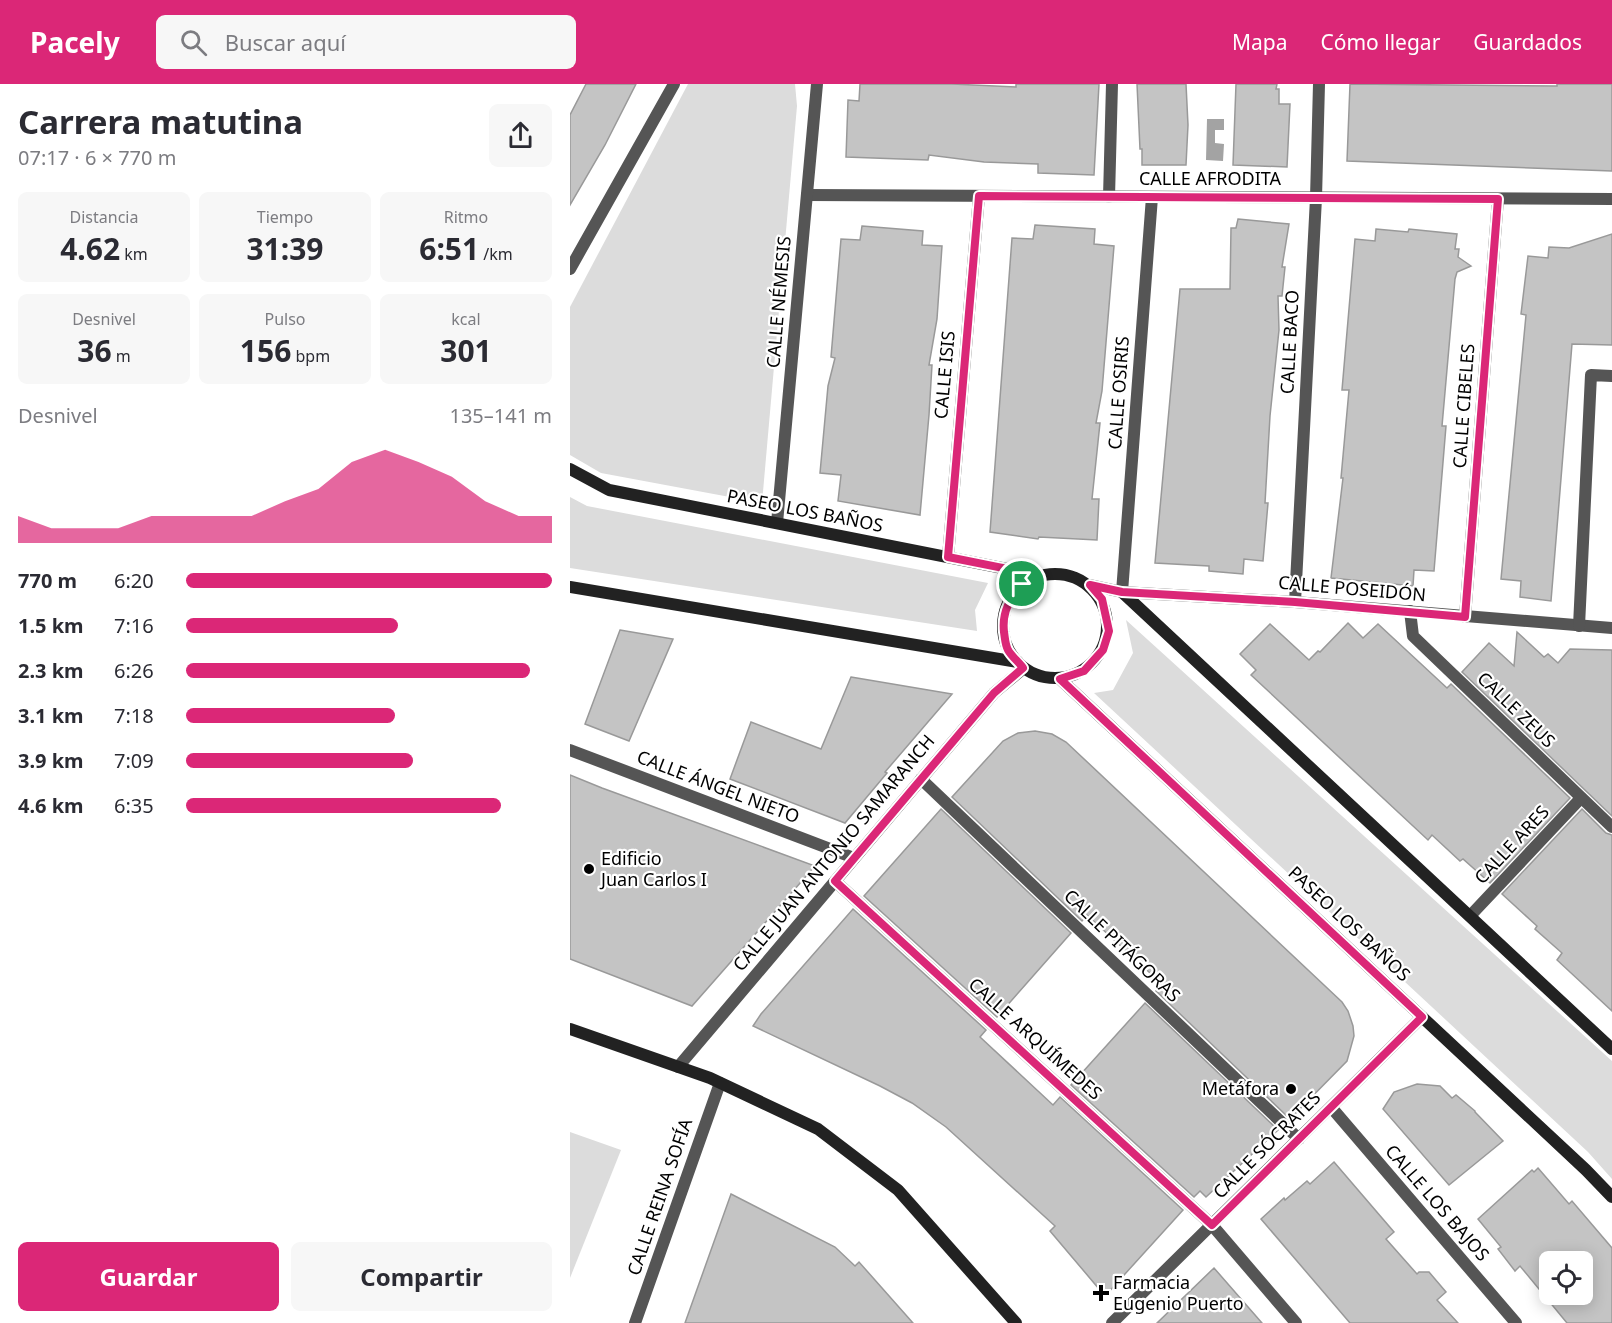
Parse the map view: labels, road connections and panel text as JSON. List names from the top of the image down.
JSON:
{
  "streets": {
    "street": [
      "CALLE AFRODITA",
      "CALLE NÉMESIS",
      "CALLE BACO",
      "CALLE ISIS",
      "CALLE OSIRIS",
      "CALLE CIBELES",
      "PASEO LOS BAÑOS",
      "CALLE POSEIDÓN",
      "CALLE ZEUS",
      "CALLE ÁNGEL NIETO",
      "CALLE ARES",
      "CALLE JUAN ANTONIO SAMARANCH",
      "CALLE PITÁGORAS",
      "CALLE ARQUÍMEDES",
      "CALLE SÓCRATES",
      "CALLE REINA SOFÍA",
      "CALLE LOS BAJOS"
    ]
  },
  "crossings": [
    ["CALLE AFRODITA", "CALLE NÉMESIS"],
    ["CALLE AFRODITA", "CALLE BACO"],
    ["CALLE AFRODITA", "CALLE ISIS"],
    ["CALLE AFRODITA", "CALLE OSIRIS"],
    ["CALLE AFRODITA", "CALLE CIBELES"],
    ["CALLE NÉMESIS", "PASEO LOS BAÑOS"],
    ["CALLE BACO", "CALLE POSEIDÓN"],
    ["CALLE ISIS", "PASEO LOS BAÑOS"],
    ["CALLE OSIRIS", "CALLE POSEIDÓN"],
    ["CALLE CIBELES", "CALLE POSEIDÓN"],
    ["PASEO LOS BAÑOS", "CALLE POSEIDÓN"],
    ["PASEO LOS BAÑOS", "CALLE JUAN ANTONIO SAMARANCH"],
    ["PASEO LOS BAÑOS", "CALLE SÓCRATES"],
    ["CALLE POSEIDÓN", "CALLE ZEUS"],
    ["CALLE POSEIDÓN", "CALLE JUAN ANTONIO SAMARANCH"],
    ["CALLE ZEUS", "CALLE ARES"],
    ["CALLE ÁNGEL NIETO", "CALLE JUAN ANTONIO SAMARANCH"],
    ["CALLE JUAN ANTONIO SAMARANCH", "CALLE PITÁGORAS"],
    ["CALLE JUAN ANTONIO SAMARANCH", "CALLE ARQUÍMEDES"],
    ["CALLE PITÁGORAS", "CALLE SÓCRATES"],
    ["CALLE ARQUÍMEDES", "CALLE SÓCRATES"],
    ["CALLE SÓCRATES", "CALLE LOS BAJOS"]
  ],
  "places": {
    "other": ["Edificio Juan Carlos I", "Metáfora"],
    "health": ["Farmacia Eugenio Puerto"]
  },
  "page": {
    "header": "Pacely",
    "search": "Buscar aquí",
    "nav": ["Mapa", "Cómo llegar", "Guardados"],
    "heading": ["Carrera matutina", "07:17 · 6 × 770 m"],
    "stats": [
      ["Distancia", "4.62 km"],
      ["Tiempo", "31:39"],
      ["Ritmo", "6:51 /km"],
      ["Desnivel", "36 m"],
      ["Pulso", "156 bpm"],
      ["kcal", "301"]
    ],
    "chart": ["Desnivel", "135–141 m"],
    "list": [
      {
        "name": "770 m",
        "note": "6:20"
      },
      {
        "name": "1.5 km",
        "note": "7:16"
      },
      {
        "name": "2.3 km",
        "note": "6:26"
      },
      {
        "name": "3.1 km",
        "note": "7:18"
      },
      {
        "name": "3.9 km",
        "note": "7:09"
      },
      {
        "name": "4.6 km",
        "note": "6:35"
      }
    ],
    "buttons": ["Guardar", "Compartir"]
  }
}
